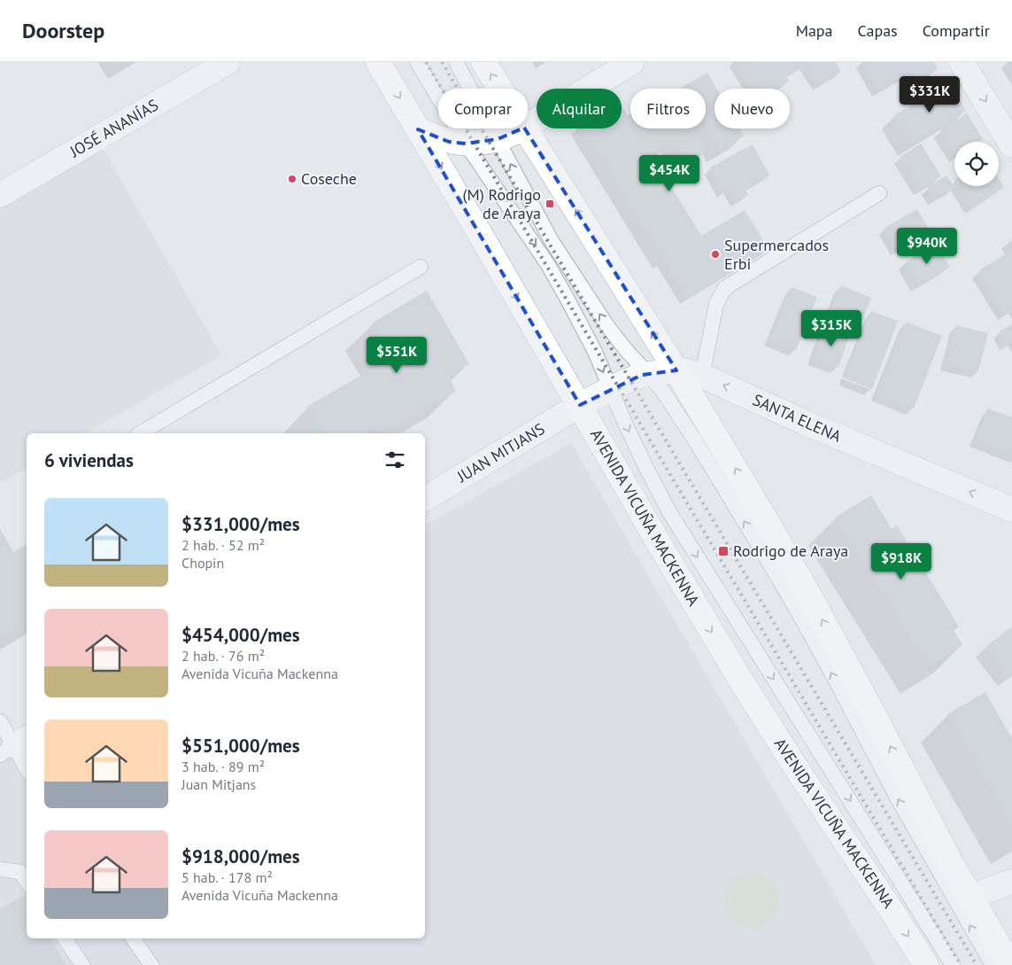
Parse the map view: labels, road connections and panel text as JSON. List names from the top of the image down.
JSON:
{
  "streets": {
    "main road": ["AVENIDA VICUÑA MACKENNA"],
    "street": ["JOSÉ ANANÍAS", "SANTA ELENA", "JUAN MITJANS"]
  },
  "crossings": [
    ["SANTA ELENA", "JUAN MITJANS"],
    ["SANTA ELENA", "AVENIDA VICUÑA MACKENNA"],
    ["JUAN MITJANS", "AVENIDA VICUÑA MACKENNA"]
  ],
  "one_way": ["SANTA ELENA"],
  "places": {
    "other": ["Coseche", "Supermercados Erbi"],
    "transit": ["(M) Rodrigo de Araya", "Rodrigo de Araya"]
  },
  "page": {
    "header": "Doorstep",
    "nav": ["Mapa", "Capas", "Compartir"],
    "price": [
      "$331K",
      "$454K",
      "$940K",
      "$315K",
      "$551K",
      "$918K"
    ],
    "chip": [
      "Comprar",
      "Alquilar",
      "Filtros",
      "Nuevo"
    ],
    "heading": "6 viviendas",
    "list": [
      {
        "name": "$331,000/mes",
        "note": "2 hab. · 52 m² · Chopin"
      },
      {
        "name": "$454,000/mes",
        "note": "2 hab. · 76 m² · Avenida Vicuña Mackenna"
      },
      {
        "name": "$551,000/mes",
        "note": "3 hab. · 89 m² · Juan Mitjans"
      },
      {
        "name": "$918,000/mes",
        "note": "5 hab. · 178 m² · Avenida Vicuña Mackenna"
      }
    ]
  }
}
